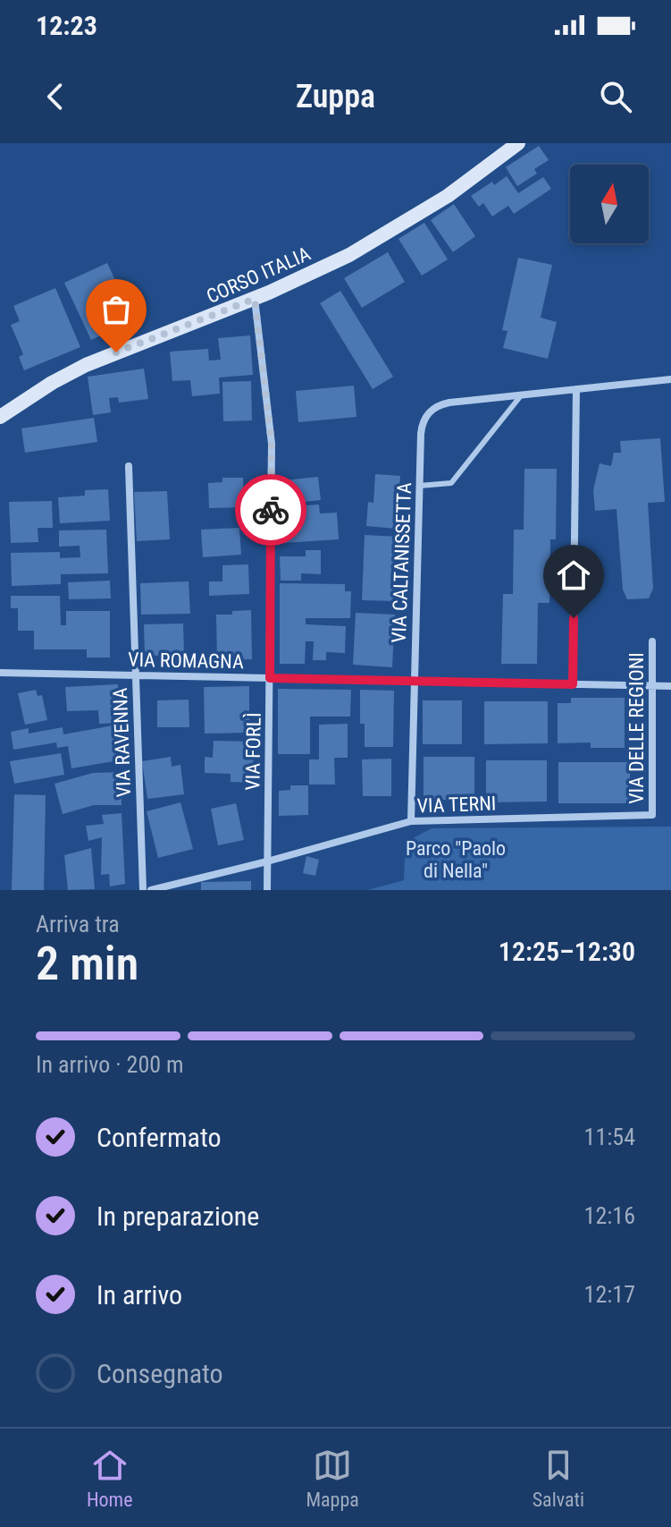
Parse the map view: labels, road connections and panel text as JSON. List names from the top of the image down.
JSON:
{
  "streets": {
    "street": [
      "CORSO ITALIA",
      "VIA CALTANISSETTA",
      "VIA ROMAGNA",
      "VIA DELLE REGIONI",
      "VIA RAVENNA",
      "VIA FORLÌ",
      "VIA TERNI"
    ]
  },
  "crossings": [
    ["CORSO ITALIA", "VIA FORLÌ"],
    ["VIA CALTANISSETTA", "VIA ROMAGNA"],
    ["VIA CALTANISSETTA", "VIA TERNI"],
    ["VIA ROMAGNA", "VIA DELLE REGIONI"],
    ["VIA ROMAGNA", "VIA RAVENNA"],
    ["VIA ROMAGNA", "VIA FORLÌ"],
    ["VIA DELLE REGIONI", "VIA TERNI"],
    ["VIA FORLÌ", "VIA TERNI"]
  ],
  "parks": ["Parco \"Paolo di Nella\""],
  "north": "top",
  "page": {
    "status": "12:23",
    "header": "Zuppa",
    "heading": ["2 min", "Arriva tra", "12:25–12:30"],
    "bar": "In arrivo · 200 m",
    "list": [
      ["Confermato", "11:54"],
      ["In preparazione", "12:16"],
      ["In arrivo", "12:17"],
      "Consegnato"
    ],
    "tabs": ["Home", "Mappa", "Salvati"]
  }
}
